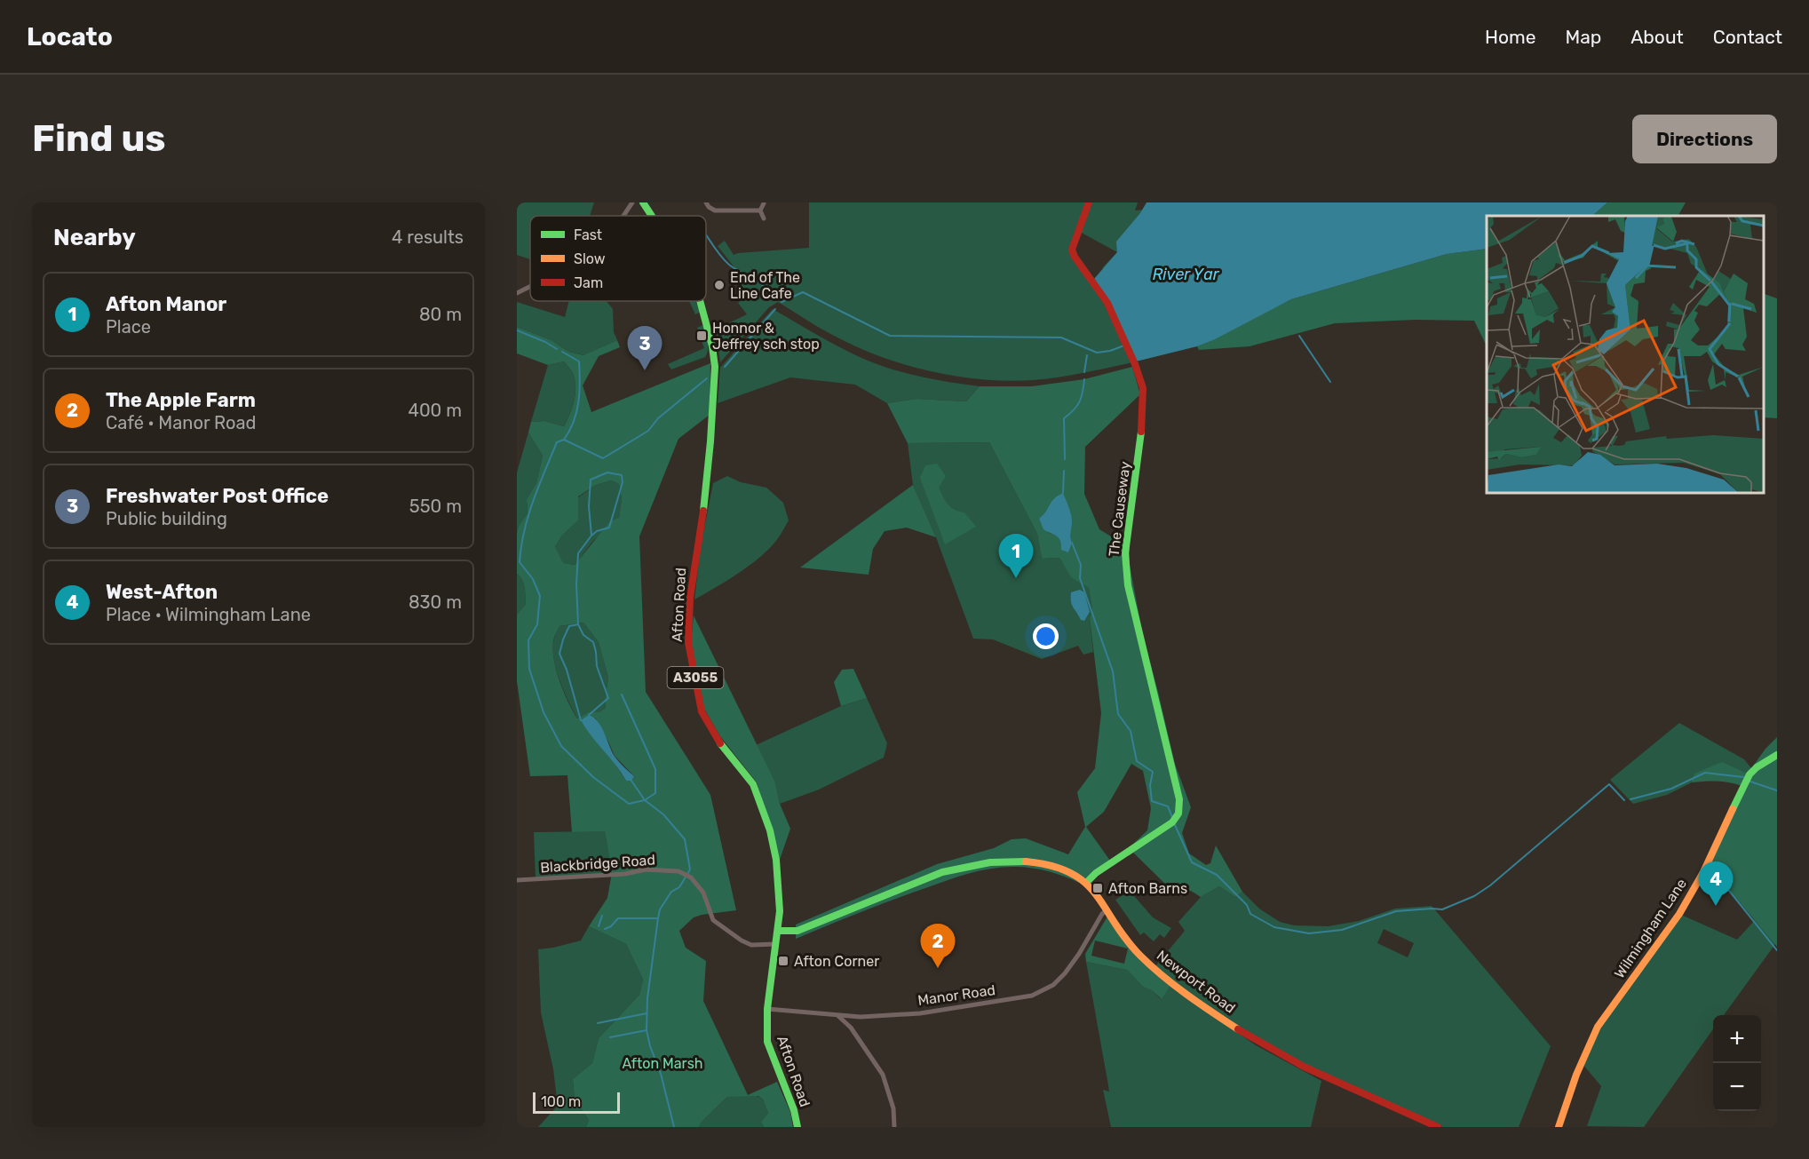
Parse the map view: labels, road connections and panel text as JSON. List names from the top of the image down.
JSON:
{
  "streets": {
    "main road": [
      "The Causeway",
      "Afton Road",
      "A3055",
      "Wilmingham Lane",
      "Newport Road"
    ],
    "street": ["Blackbridge Road", "Manor Road"]
  },
  "crossings": [
    ["The Causeway", "Newport Road"],
    ["Afton Road", "Blackbridge Road"],
    ["Afton Road", "Newport Road"],
    ["Afton Road", "Manor Road"],
    ["Newport Road", "Manor Road"]
  ],
  "water": ["River Yar"],
  "parks": ["Afton Marsh"],
  "places": {
    "other": ["End of The Line Cafe"],
    "transit": ["Honnor & Jeffrey sch stop", "Afton Barns", "Afton Corner"]
  },
  "legend": ["Fast", "Slow", "Jam"],
  "scale_bar": "100 m",
  "page": {
    "header": "Locato",
    "nav": [
      "Home",
      "Map",
      "About",
      "Contact"
    ],
    "buttons": "Directions",
    "title": "Find us",
    "heading": ["Nearby", "4 results"],
    "list": [
      {
        "mark": "1",
        "name": "Afton Manor",
        "note": "Place",
        "value": "80 m"
      },
      {
        "mark": "2",
        "name": "The Apple Farm",
        "note": "Café · Manor Road",
        "value": "400 m"
      },
      {
        "mark": "3",
        "name": "Freshwater Post Office",
        "note": "Public building",
        "value": "550 m"
      },
      {
        "mark": "4",
        "name": "West-Afton",
        "note": "Place · Wilmingham Lane",
        "value": "830 m"
      }
    ],
    "pins": [
      "3",
      "1",
      "4",
      "2"
    ],
    "map_buttons": ["+", "−"],
    "scale": "100 m"
  }
}
